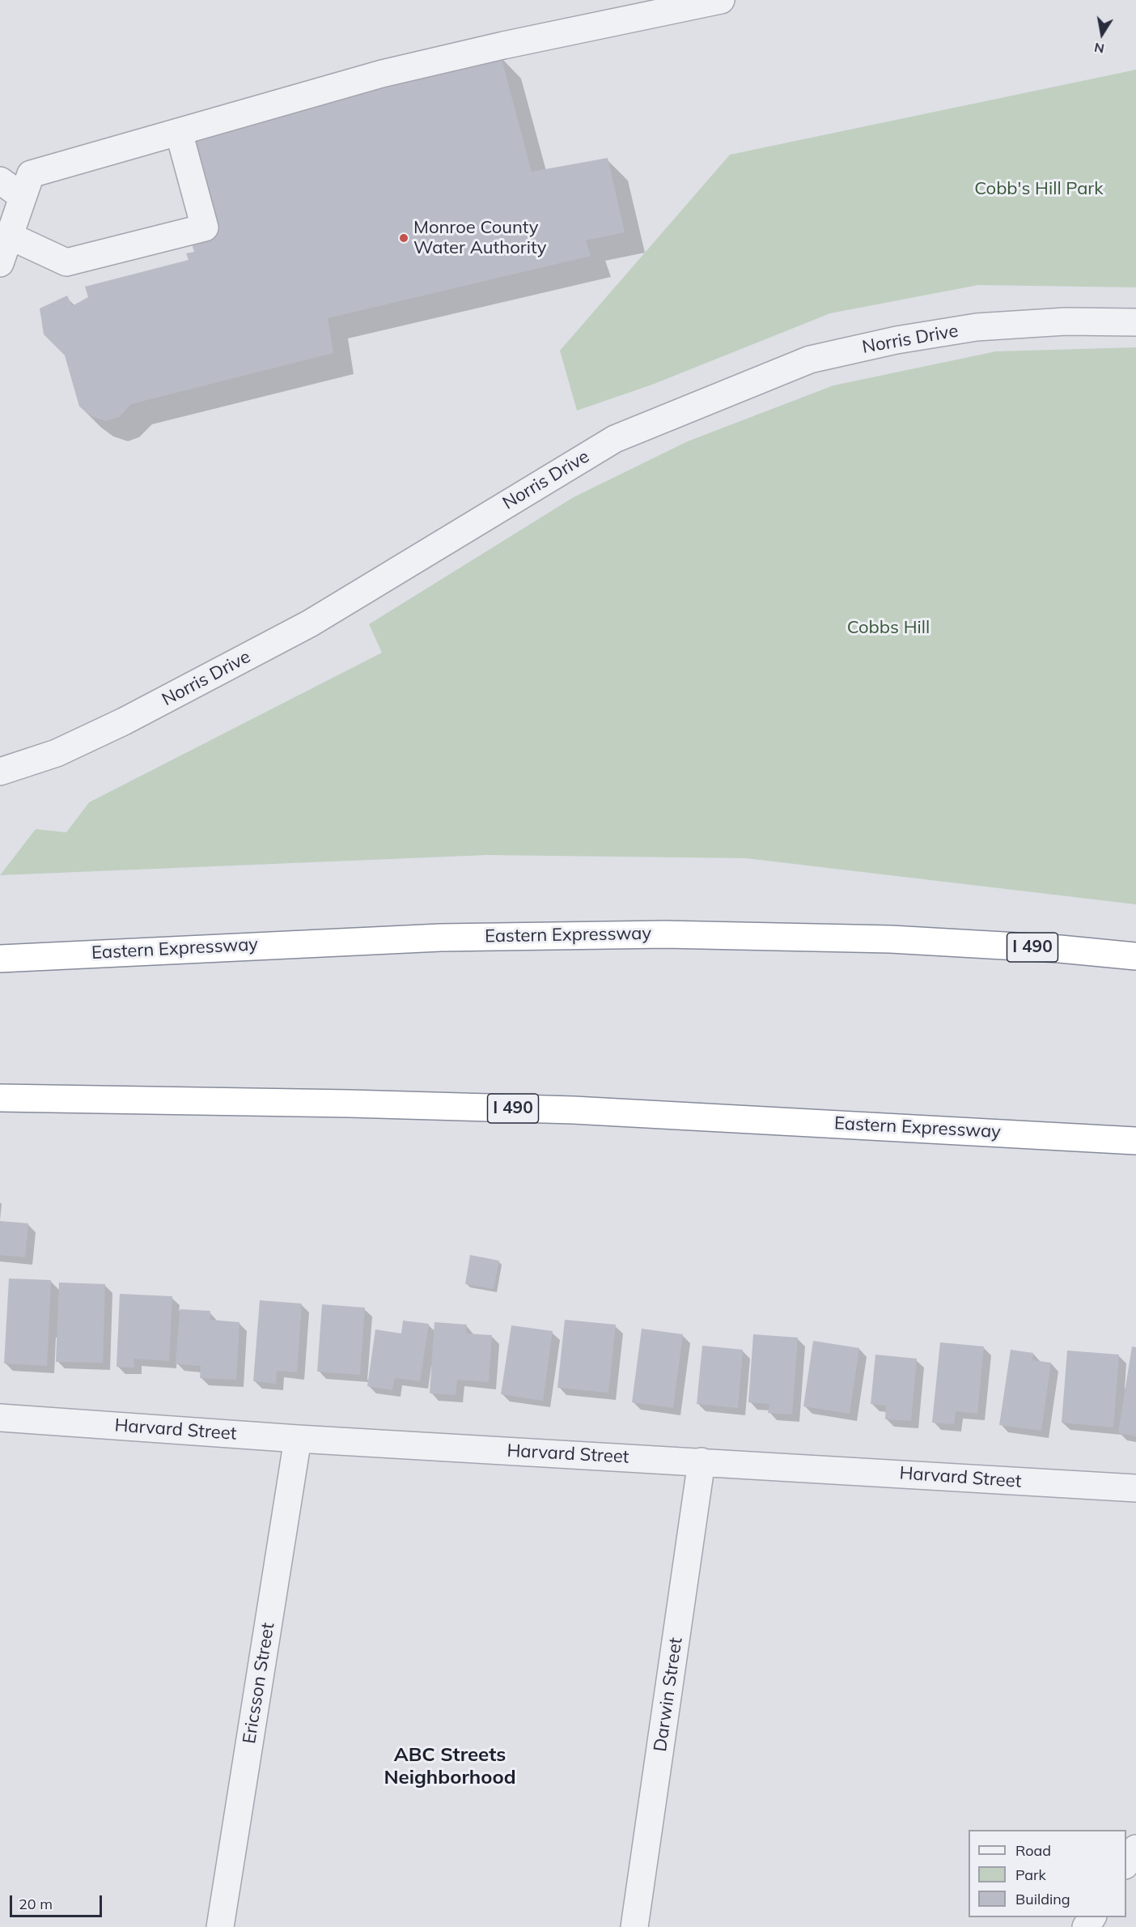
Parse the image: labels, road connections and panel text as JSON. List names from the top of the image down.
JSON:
{
  "streets": {
    "highway": ["Eastern Expressway", "I 490"],
    "street": [
      "Norris Drive",
      "Harvard Street",
      "Ericsson Street",
      "Darwin Street"
    ]
  },
  "crossings": [
    ["Harvard Street", "Ericsson Street"],
    ["Harvard Street", "Darwin Street"]
  ],
  "districts": ["ABC Streets Neighborhood"],
  "parks": ["Cobb's Hill Park", "Cobbs Hill"],
  "places": ["Monroe County Water Authority"],
  "legend": ["Road", "Park", "Building"],
  "scale_bar": "20 m",
  "north": "bottom"
}
